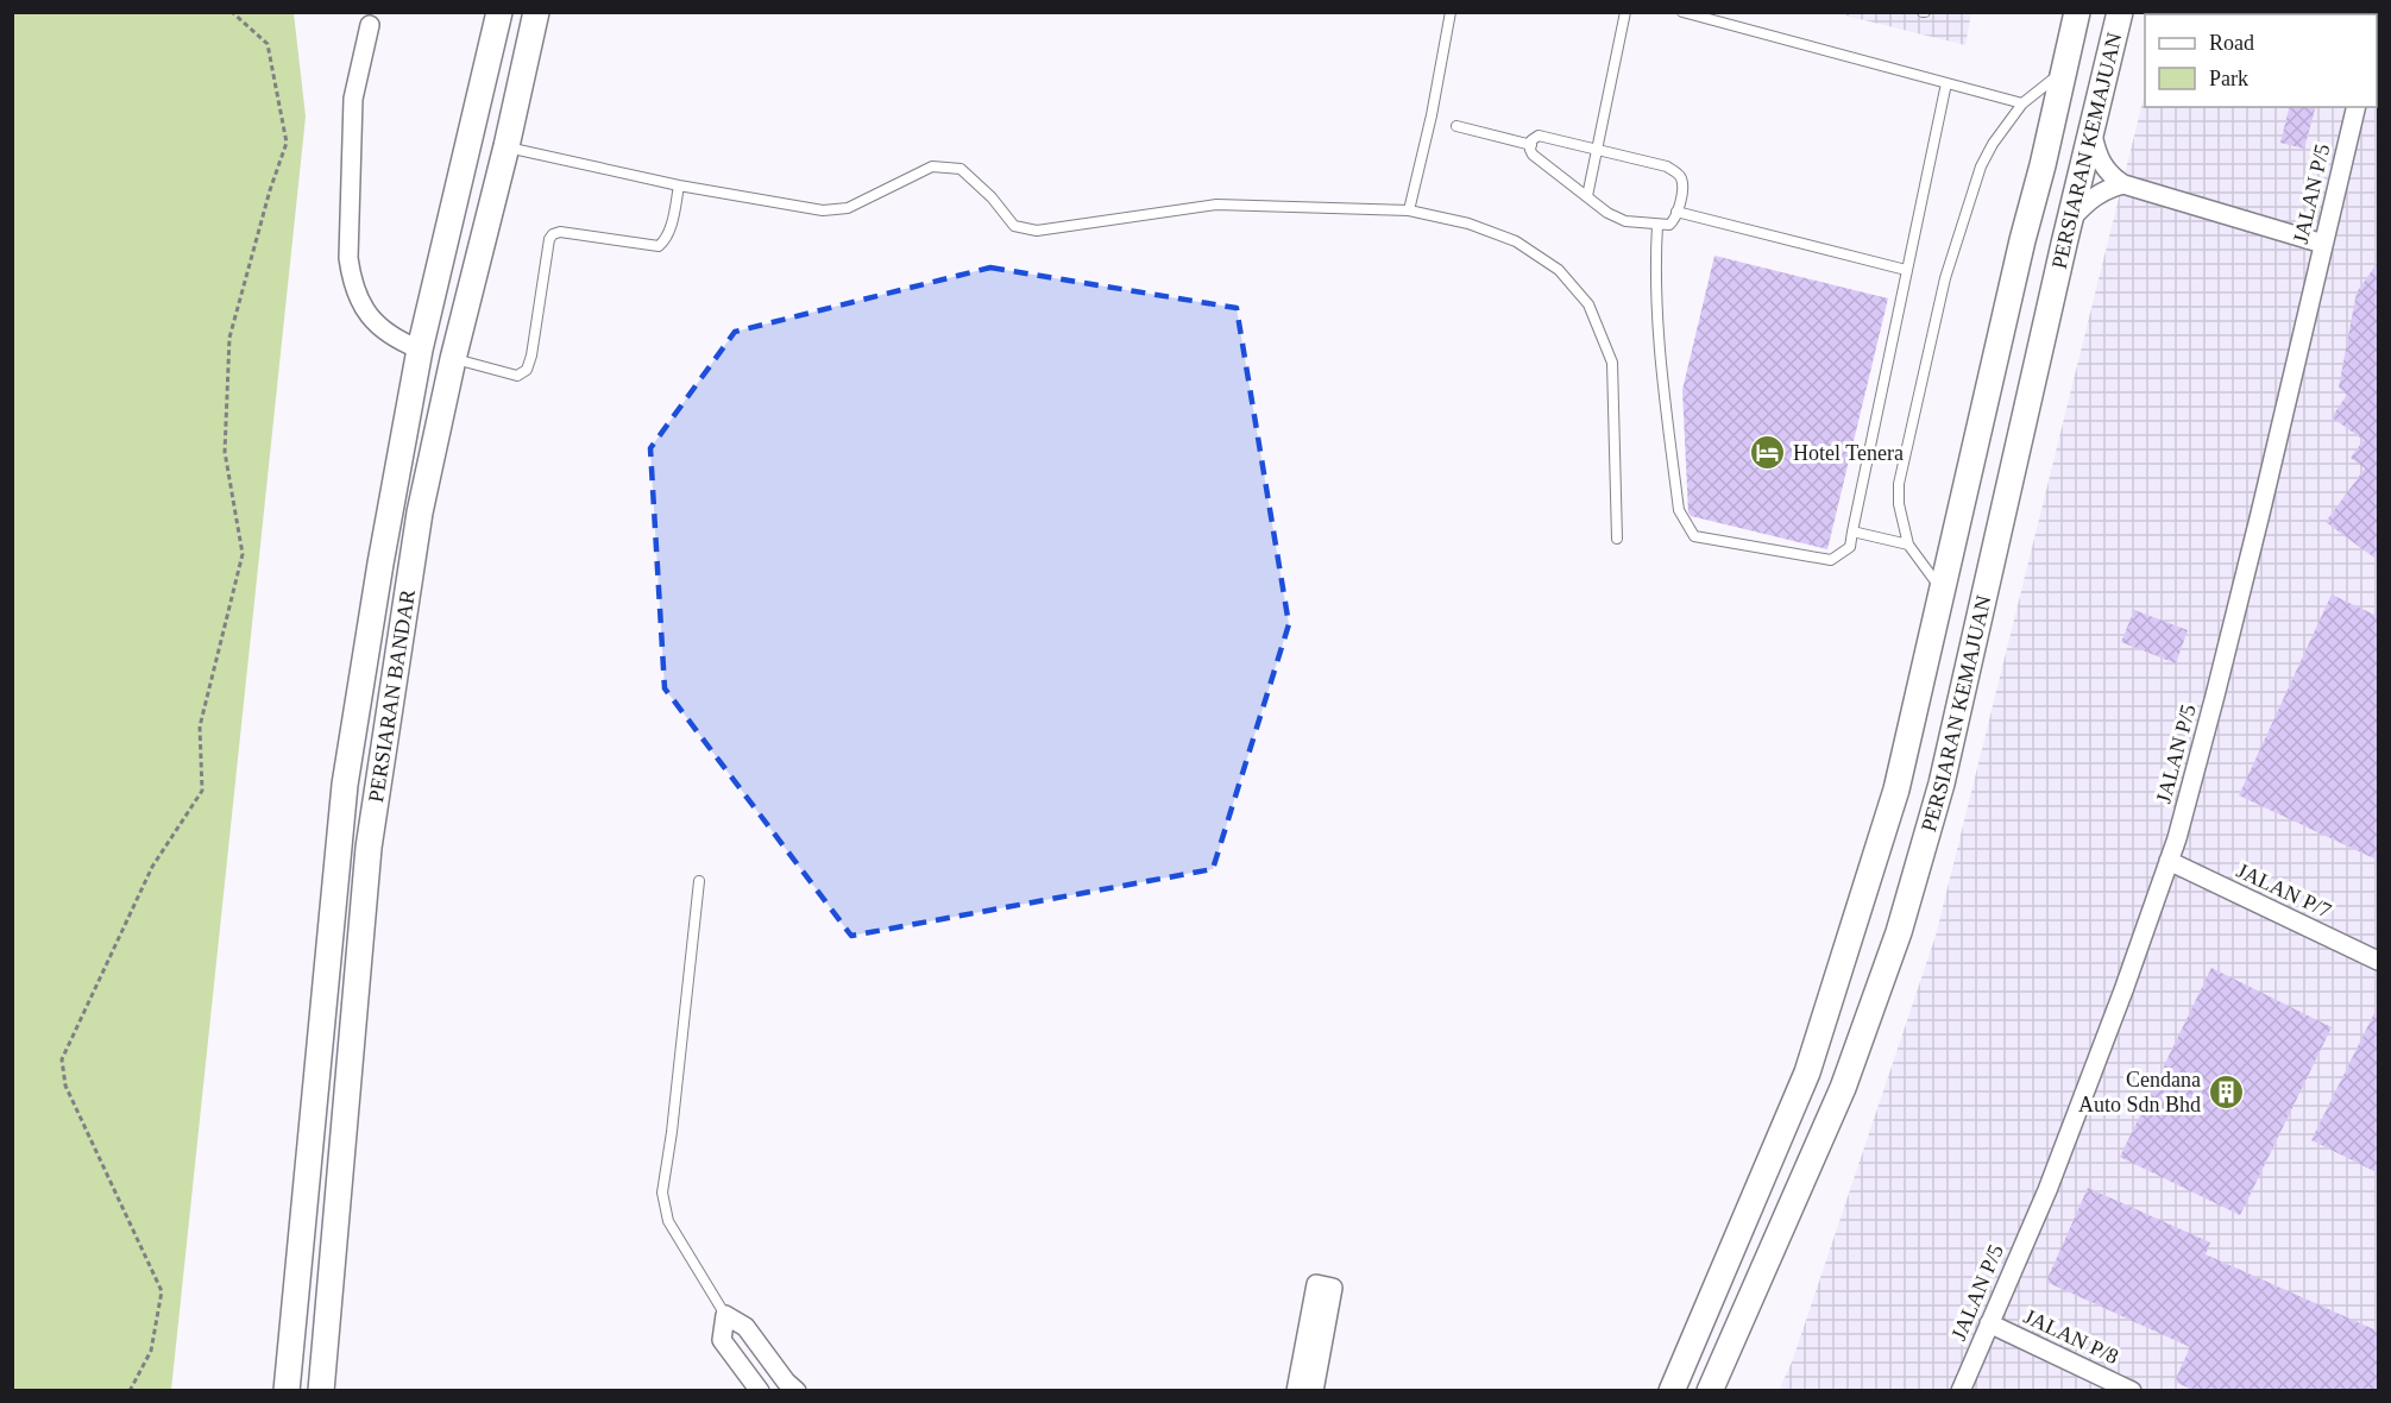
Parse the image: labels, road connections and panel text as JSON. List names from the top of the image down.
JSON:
{
  "streets": {
    "main road": ["PERSIARAN KEMAJUAN", "PERSIARAN BANDAR"],
    "street": ["JALAN P/5", "JALAN P/7", "JALAN P/8"]
  },
  "crossings": [
    ["JALAN P/5", "JALAN P/7"],
    ["JALAN P/5", "JALAN P/8"]
  ],
  "places": {
    "hotel": ["Hotel Tenera"],
    "building": ["Cendana Auto Sdn Bhd"]
  },
  "legend": ["Road", "Park"]
}
